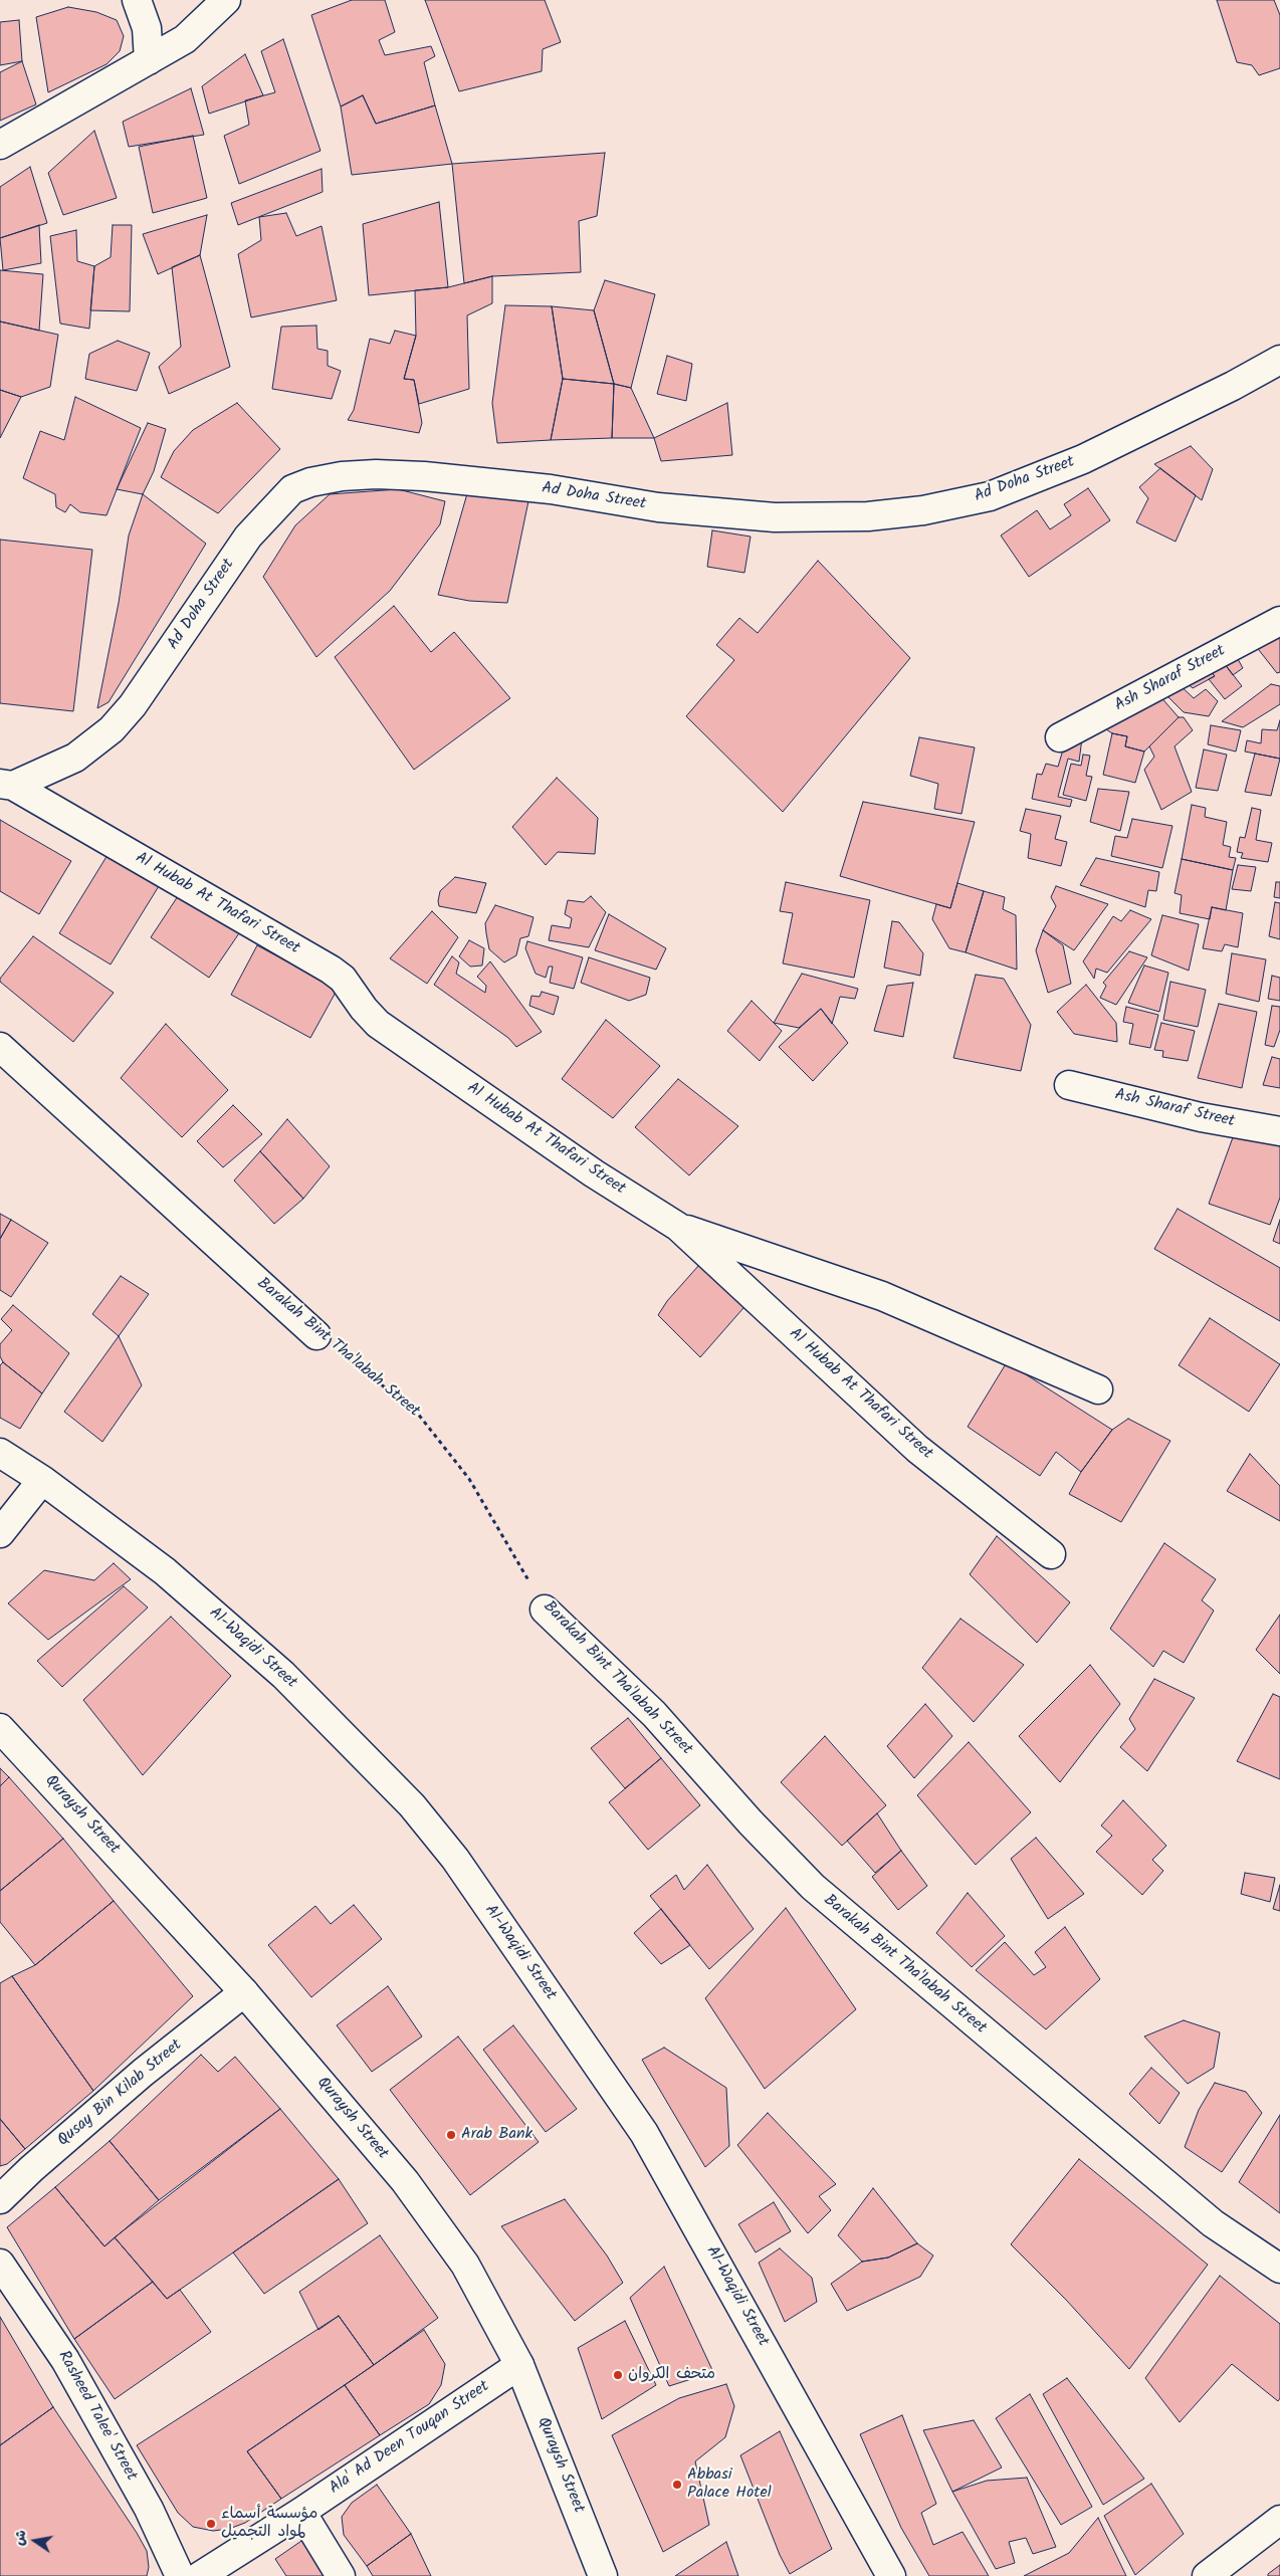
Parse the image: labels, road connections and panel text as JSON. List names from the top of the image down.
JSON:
{
  "streets": {
    "street": [
      "Ad Doha Street",
      "Ash Sharaf Street",
      "Al Hubab At Thafari Street",
      "Barakah Bint Tha'labah Street",
      "Al-Waqidi Street",
      "Quraysh Street",
      "Qusay Bin Kilab Street",
      "Rasheed Talee' Street",
      "Ala' Ad Deen Touqan Street"
    ]
  },
  "crossings": [
    ["Ad Doha Street", "Al Hubab At Thafari Street"],
    ["Quraysh Street", "Qusay Bin Kilab Street"],
    ["Quraysh Street", "Ala' Ad Deen Touqan Street"]
  ],
  "places": [
    "Arab Bank",
    "متحف الكروان",
    "Abbasi Palace Hotel",
    "مؤسسة أسماء لمواد التجميل"
  ],
  "north": "left"
}
